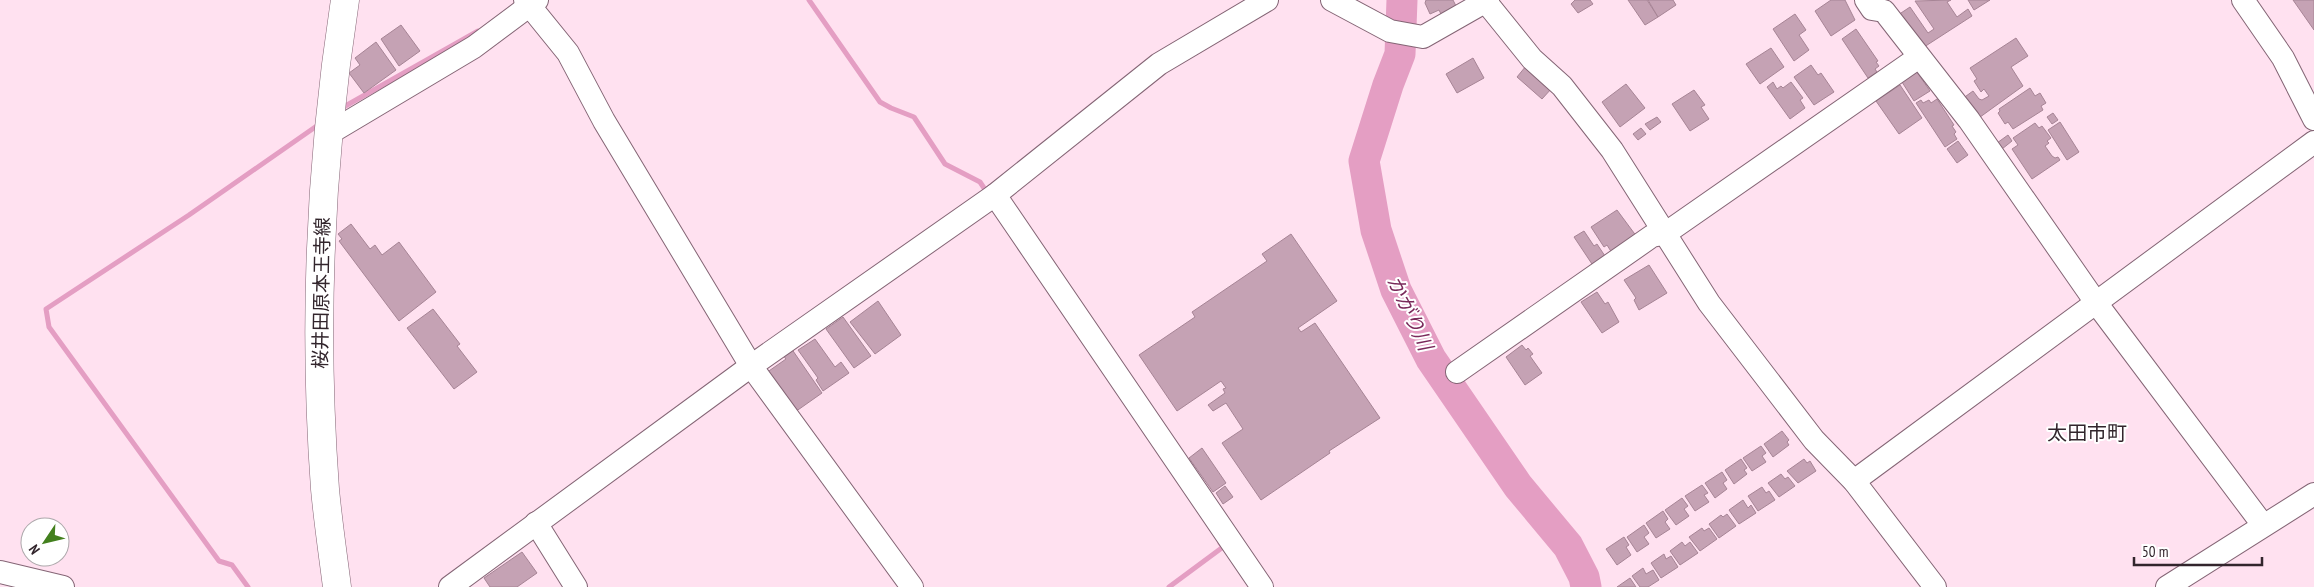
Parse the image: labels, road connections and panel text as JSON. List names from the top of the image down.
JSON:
{
  "streets": {
    "main road": ["桜井田原本王寺線"]
  },
  "districts": ["太田市町"],
  "water": ["かがり川"],
  "scale_bar": "50 m",
  "north": "bottom left"
}
